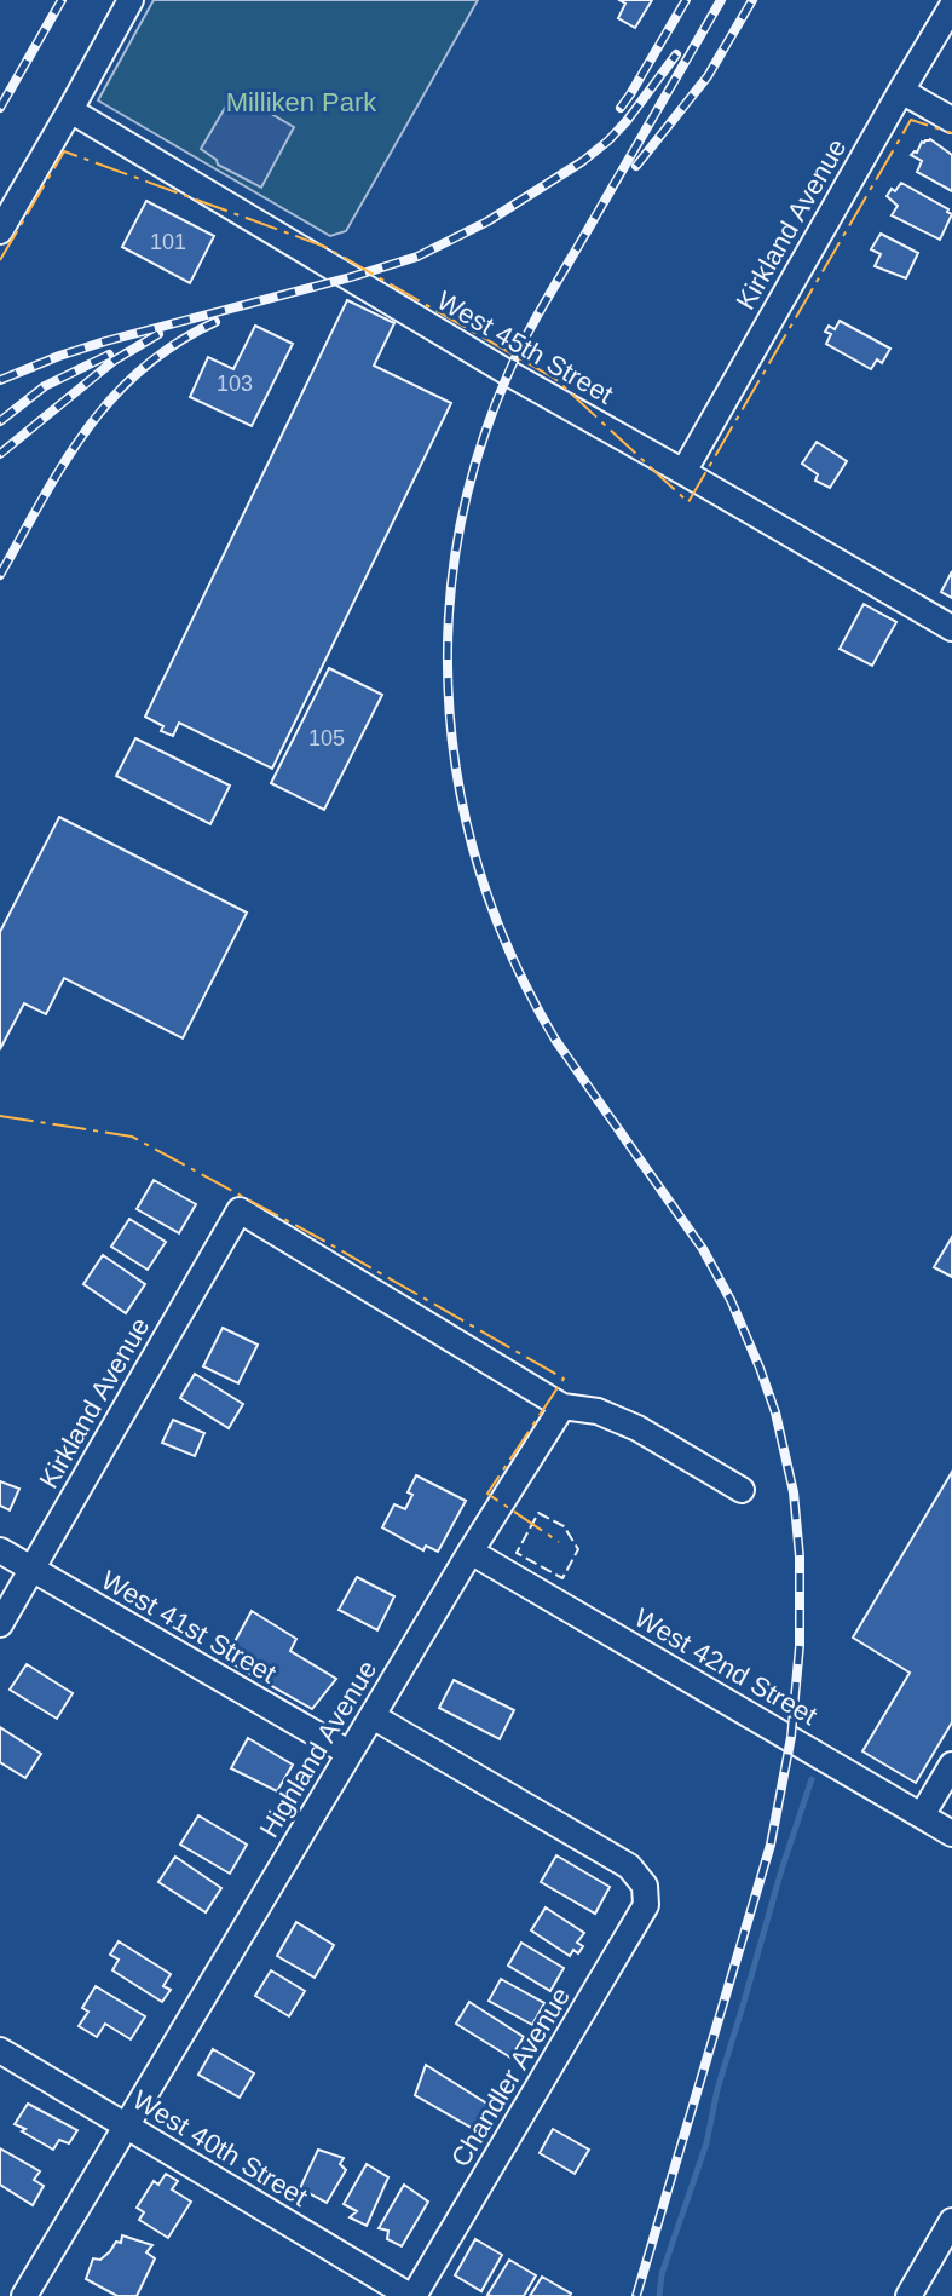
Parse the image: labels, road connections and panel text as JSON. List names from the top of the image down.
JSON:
{
  "streets": {
    "street": [
      "Kirkland Avenue",
      "West 45th Street",
      "West 41st Street",
      "West 42nd Street",
      "Highland Avenue",
      "Chandler Avenue",
      "West 40th Street"
    ]
  },
  "crossings": [
    ["Kirkland Avenue", "West 45th Street"],
    ["Kirkland Avenue", "West 41st Street"],
    ["Kirkland Avenue", "Highland Avenue"],
    ["West 41st Street", "Highland Avenue"],
    ["West 42nd Street", "Highland Avenue"],
    ["Highland Avenue", "Chandler Avenue"],
    ["Highland Avenue", "West 40th Street"],
    ["Chandler Avenue", "West 40th Street"]
  ],
  "parks": ["Milliken Park"],
  "house_numbers": ["101", "103", "105"]
}
